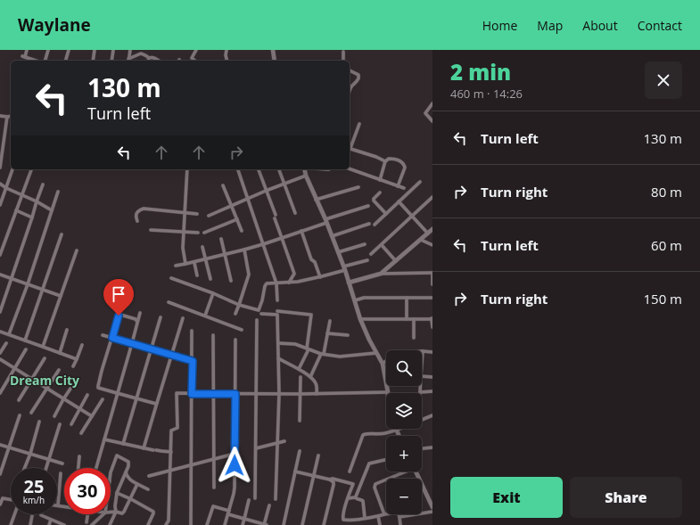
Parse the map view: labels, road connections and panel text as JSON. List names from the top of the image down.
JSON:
{
  "districts": ["Dream City"],
  "page": {
    "header": "Waylane",
    "nav": [
      "Home",
      "Map",
      "About",
      "Contact"
    ],
    "heading": ["2 min", "460 m · 14:26"],
    "turn": ["130 m", "Turn left"],
    "list": [
      {
        "name": "Turn left",
        "value": "130 m"
      },
      {
        "name": "Turn right",
        "value": "80 m"
      },
      {
        "name": "Turn left",
        "value": "60 m"
      },
      {
        "name": "Turn right",
        "value": "150 m"
      }
    ],
    "map_buttons": ["+", "−"],
    "speed": "25 km/h",
    "limit": "30",
    "buttons": ["Exit", "Share"]
  }
}
